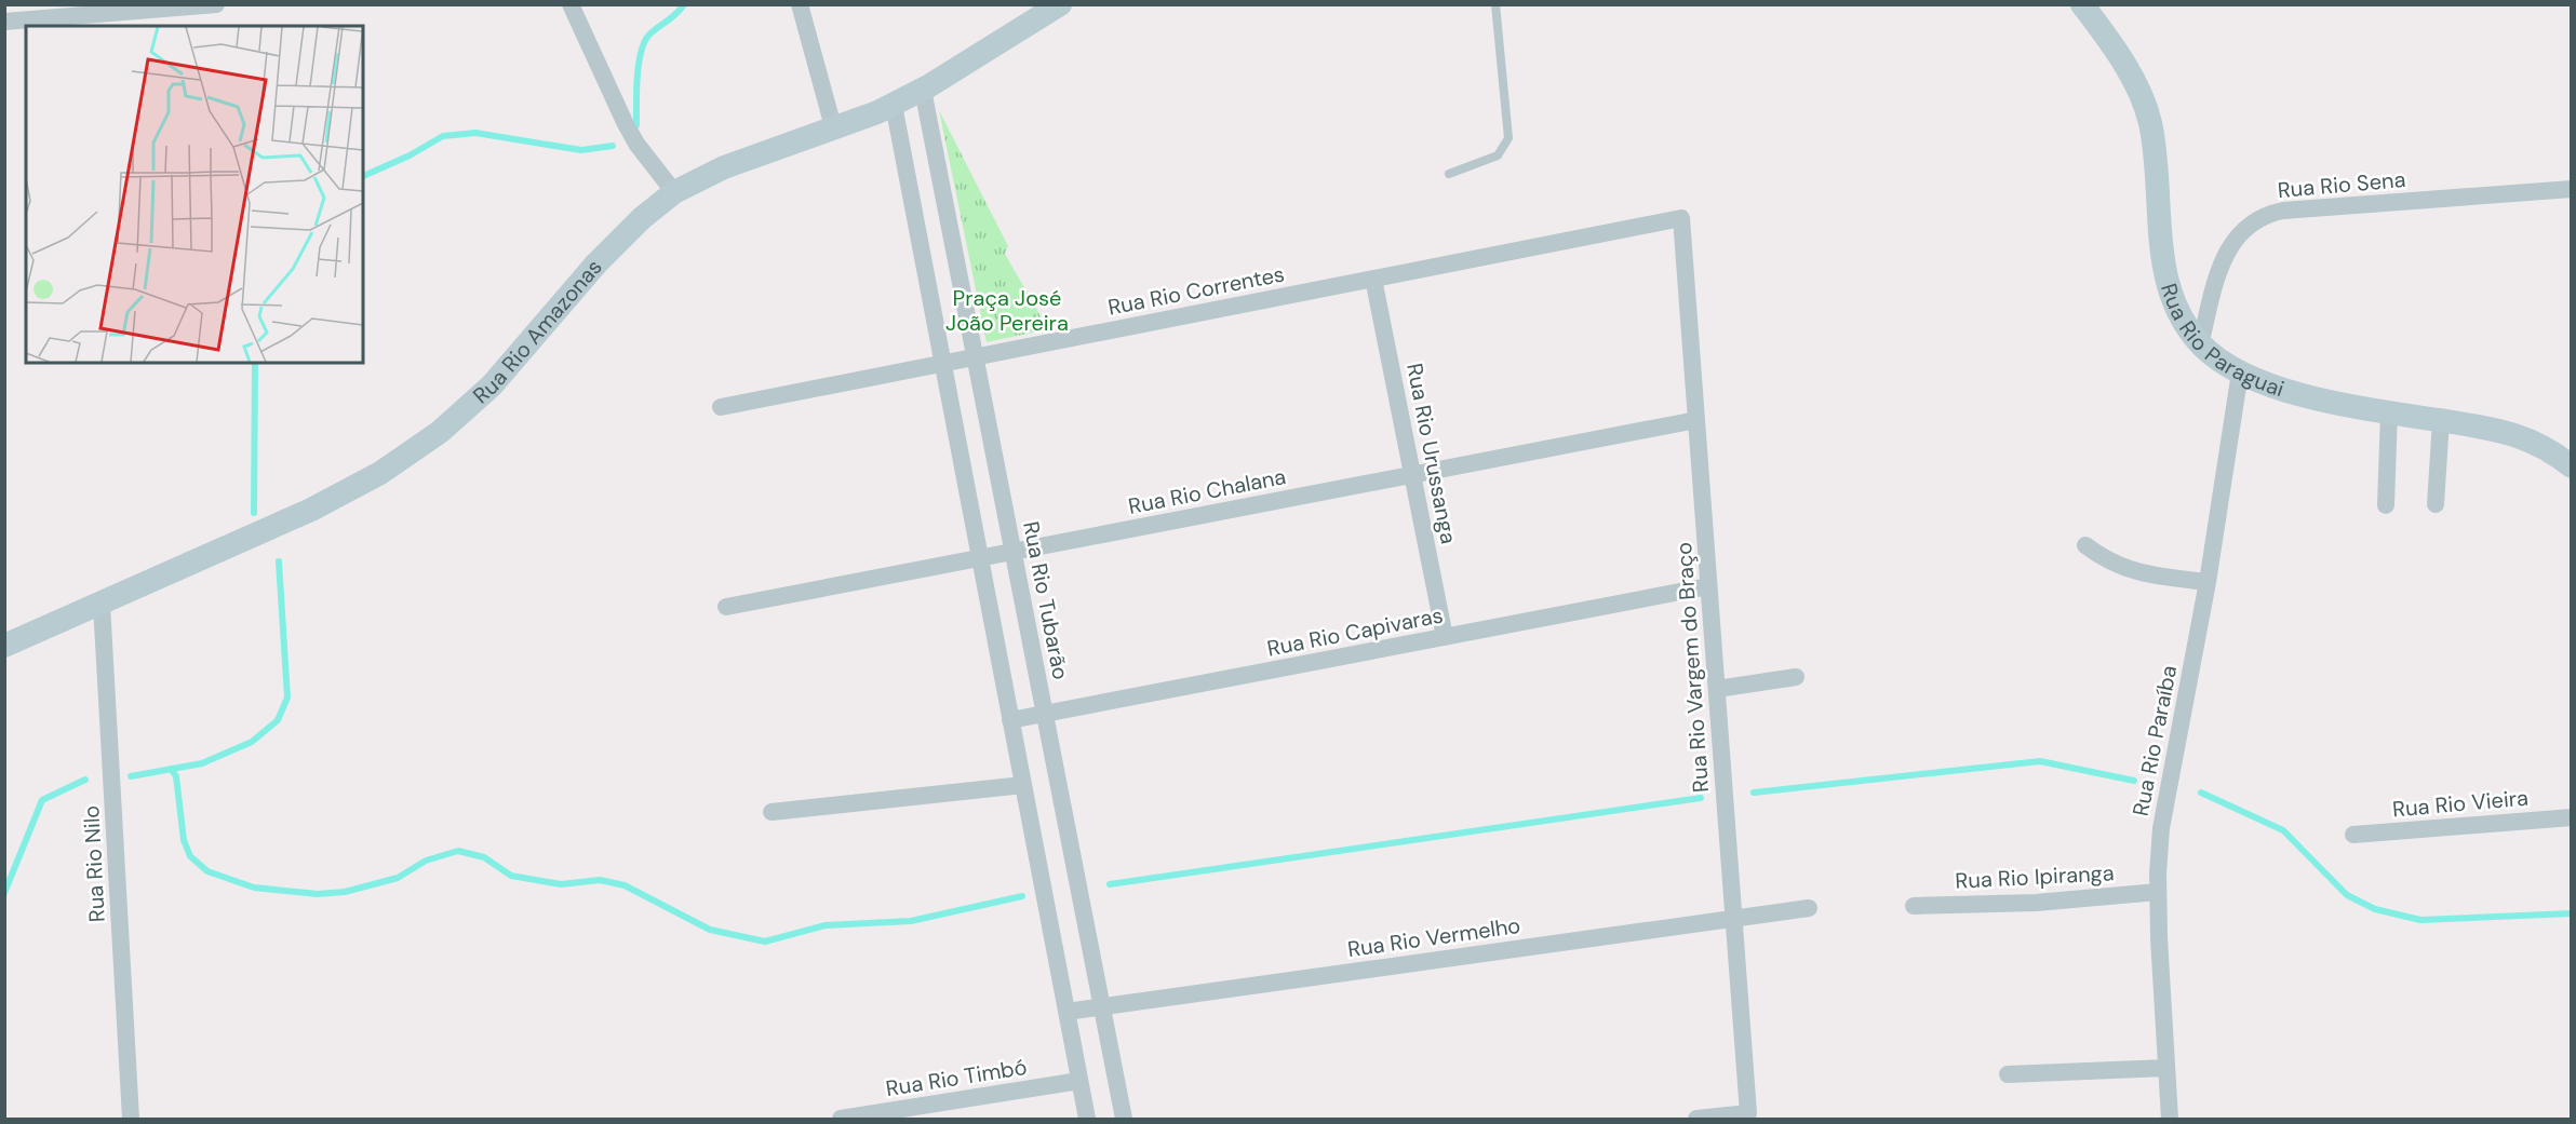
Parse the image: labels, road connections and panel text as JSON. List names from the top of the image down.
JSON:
{
  "streets": {
    "street": [
      "Rua Rio Sena",
      "Rua Rio Correntes",
      "Rua Rio Amazonas",
      "Rua Rio Paraguai",
      "Rua Rio Urussanga",
      "Rua Rio Chalana",
      "Rua Rio Tubarão",
      "Rua Rio Capivaras",
      "Rua Rio Vargem do Braço",
      "Rua Rio Paraíba",
      "Rua Rio Vieira",
      "Rua Rio Nilo",
      "Rua Rio Ipiranga",
      "Rua Rio Vermelho",
      "Rua Rio Timbó"
    ]
  },
  "crossings": [
    ["Rua Rio Sena", "Rua Rio Paraguai"],
    ["Rua Rio Correntes", "Rua Rio Urussanga"],
    ["Rua Rio Correntes", "Rua Rio Tubarão"],
    ["Rua Rio Correntes", "Rua Rio Vargem do Braço"],
    ["Rua Rio Amazonas", "Rua Rio Tubarão"],
    ["Rua Rio Amazonas", "Rua Rio Nilo"],
    ["Rua Rio Paraguai", "Rua Rio Paraíba"],
    ["Rua Rio Urussanga", "Rua Rio Chalana"],
    ["Rua Rio Urussanga", "Rua Rio Capivaras"],
    ["Rua Rio Chalana", "Rua Rio Tubarão"],
    ["Rua Rio Chalana", "Rua Rio Vargem do Braço"],
    ["Rua Rio Tubarão", "Rua Rio Capivaras"],
    ["Rua Rio Tubarão", "Rua Rio Vermelho"],
    ["Rua Rio Capivaras", "Rua Rio Vargem do Braço"],
    ["Rua Rio Vargem do Braço", "Rua Rio Vermelho"],
    ["Rua Rio Paraíba", "Rua Rio Ipiranga"]
  ],
  "parks": ["Praça José João Pereira"]
}
